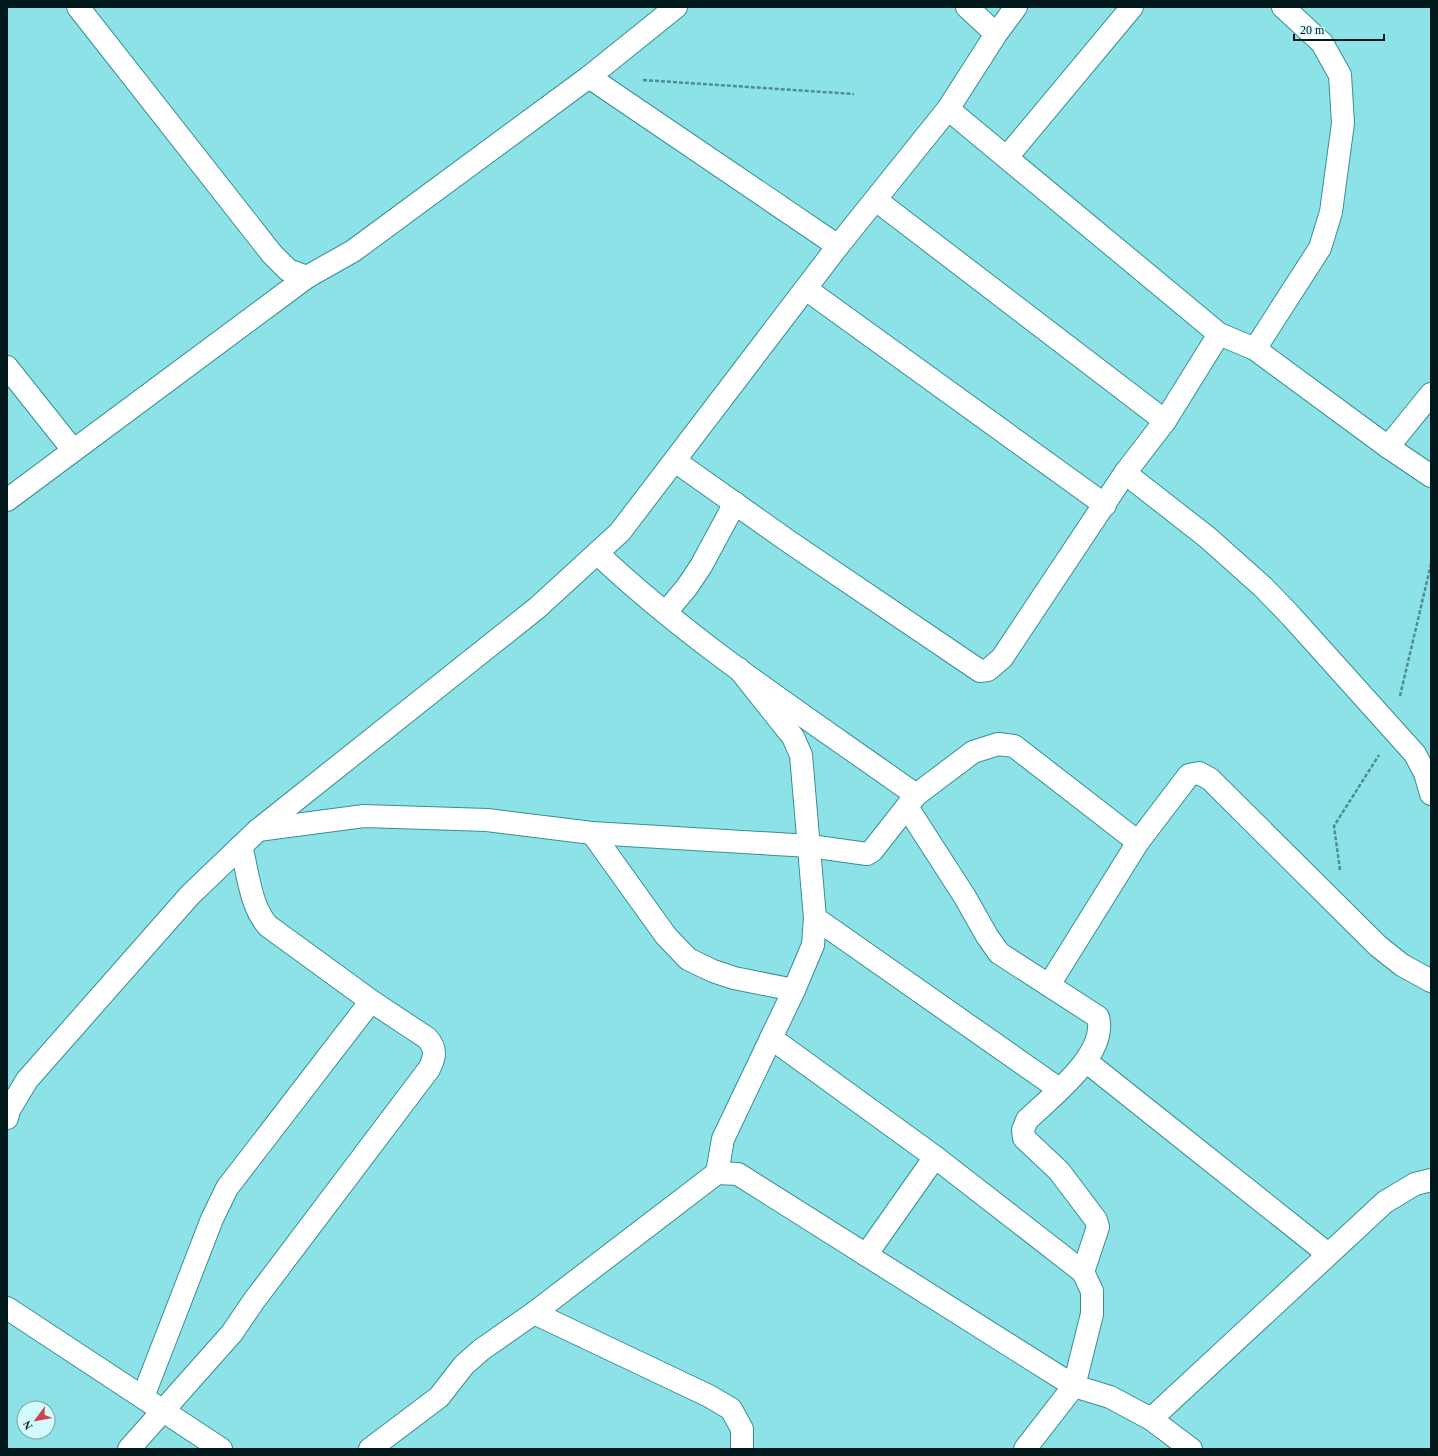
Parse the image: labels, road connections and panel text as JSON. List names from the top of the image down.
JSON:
{
  "scale_bar": "20 m",
  "north": "bottom left"
}
